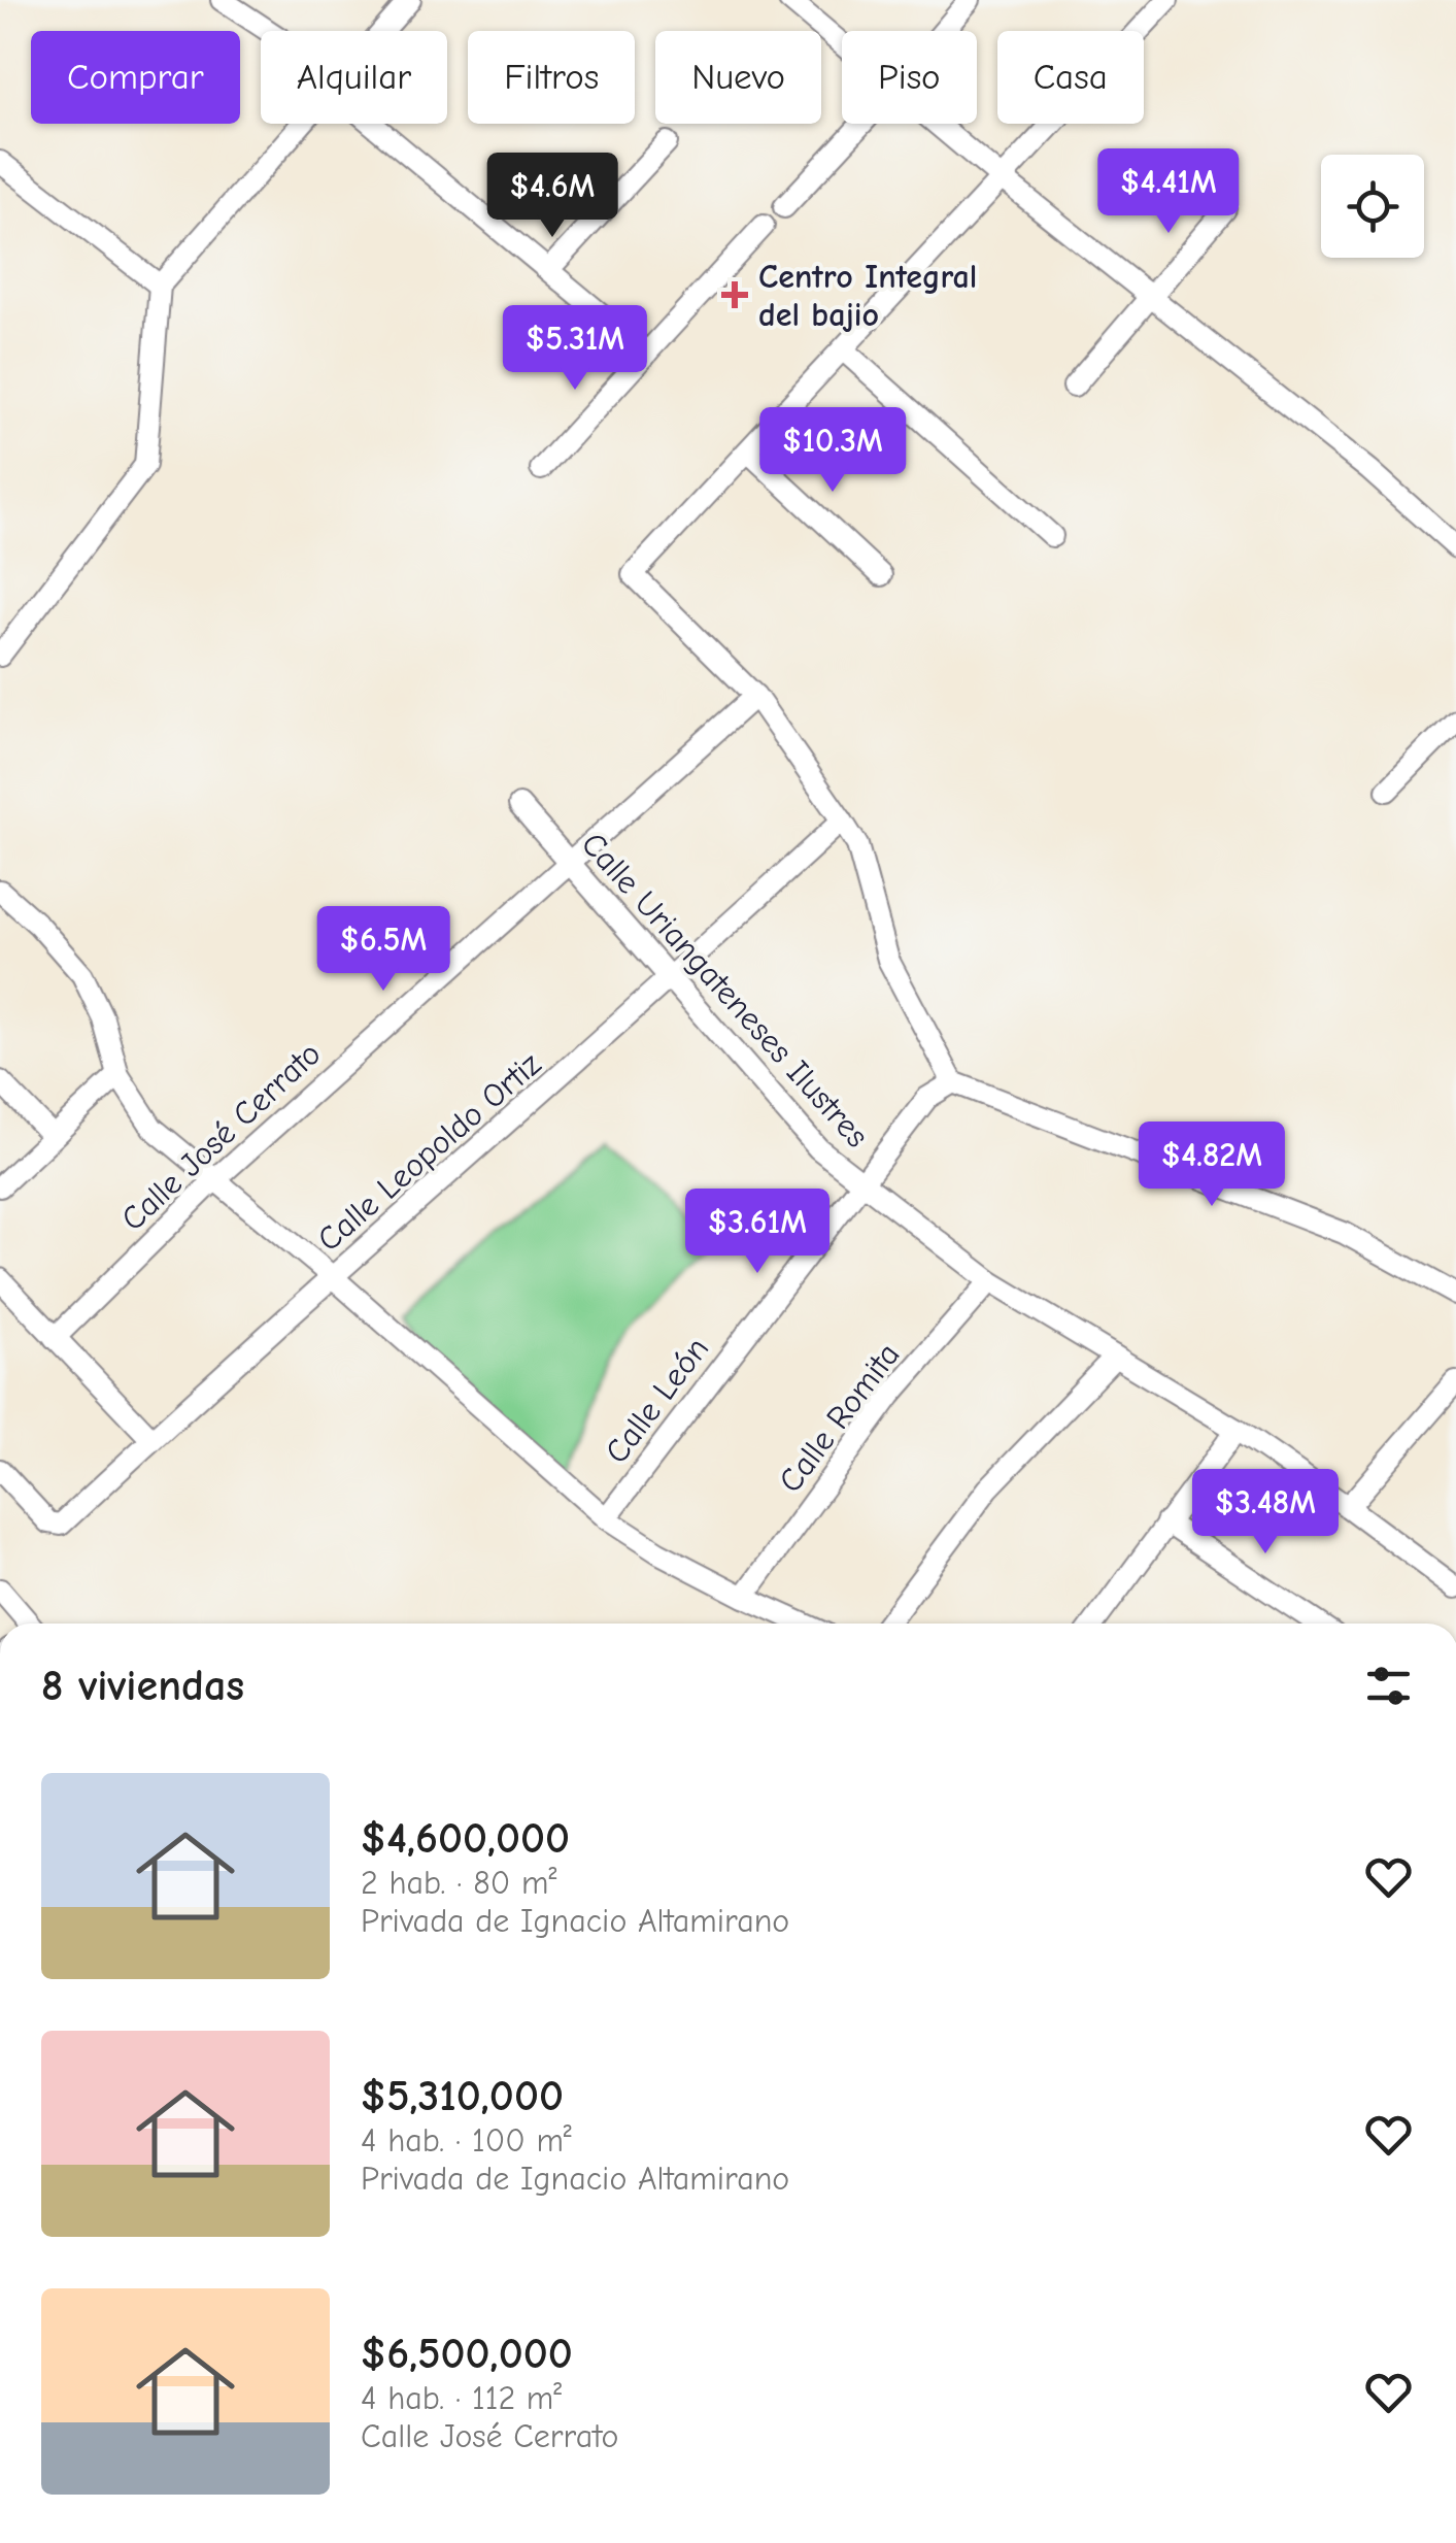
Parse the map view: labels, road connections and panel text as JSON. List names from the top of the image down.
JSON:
{
  "streets": {
    "street": [
      "Calle Uriangateneses Ilustres",
      "Calle José Cerrato",
      "Calle Leopoldo Ortiz",
      "Calle León",
      "Calle Romita"
    ]
  },
  "crossings": [
    ["Calle Uriangateneses Ilustres", "Calle José Cerrato"],
    ["Calle Uriangateneses Ilustres", "Calle Leopoldo Ortiz"],
    ["Calle Uriangateneses Ilustres", "Calle León"],
    ["Calle Uriangateneses Ilustres", "Calle Romita"]
  ],
  "places": {
    "health": ["Centro Integral del bajio"]
  },
  "page": {
    "chip": [
      "Comprar",
      "Alquilar",
      "Filtros",
      "Nuevo",
      "Piso",
      "Casa"
    ],
    "price": [
      "$4.41M",
      "$4.6M",
      "$5.31M",
      "$10.3M",
      "$6.5M",
      "$4.82M",
      "$3.61M",
      "$3.48M"
    ],
    "heading": "8 viviendas",
    "list": [
      {
        "name": "$4,600,000",
        "note": "2 hab. · 80 m² · Privada de Ignacio Altamirano"
      },
      {
        "name": "$5,310,000",
        "note": "4 hab. · 100 m² · Privada de Ignacio Altamirano"
      },
      {
        "name": "$6,500,000",
        "note": "4 hab. · 112 m² · Calle José Cerrato"
      }
    ]
  }
}
